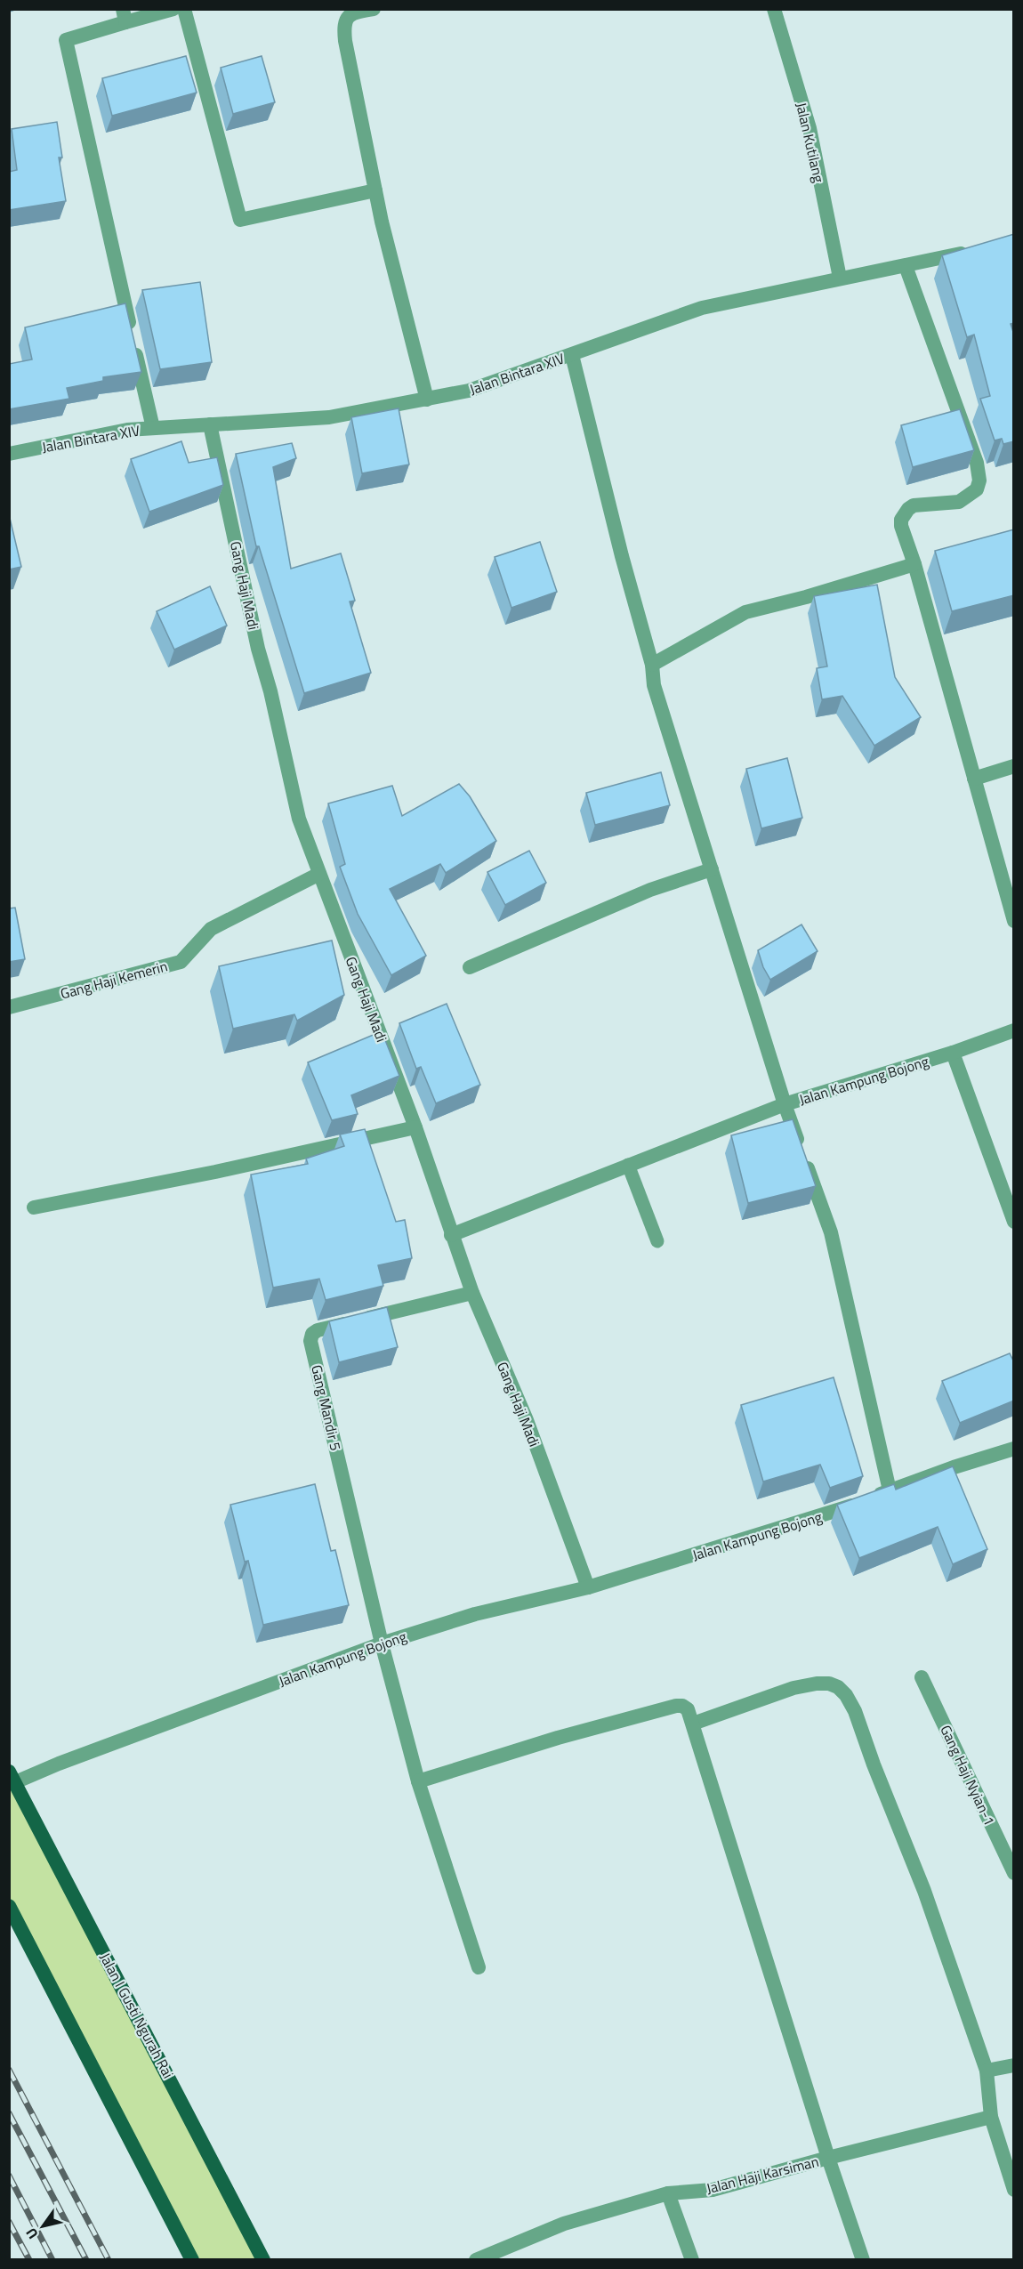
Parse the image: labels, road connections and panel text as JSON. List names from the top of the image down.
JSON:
{
  "streets": {
    "main road": ["Jalan I Gusti Ngurah Rai"],
    "street": [
      "Jalan Kutilang",
      "Jalan Bintara XIV",
      "Gang Haji Madi",
      "Gang Haji Kemerin",
      "Jalan Kampung Bojong",
      "Gang Mandir 5",
      "Gang Haji Nyian-1",
      "Jalan Haji Karsiman"
    ]
  },
  "crossings": [
    ["Jalan Kutilang", "Jalan Bintara XIV"],
    ["Jalan Bintara XIV", "Gang Haji Madi"],
    ["Gang Haji Madi", "Gang Haji Kemerin"],
    ["Gang Haji Madi", "Jalan Kampung Bojong"],
    ["Gang Haji Madi", "Gang Mandir 5"],
    ["Jalan Kampung Bojong", "Gang Mandir 5"],
    ["Jalan Kampung Bojong", "Jalan I Gusti Ngurah Rai"]
  ],
  "north": "bottom left"
}
